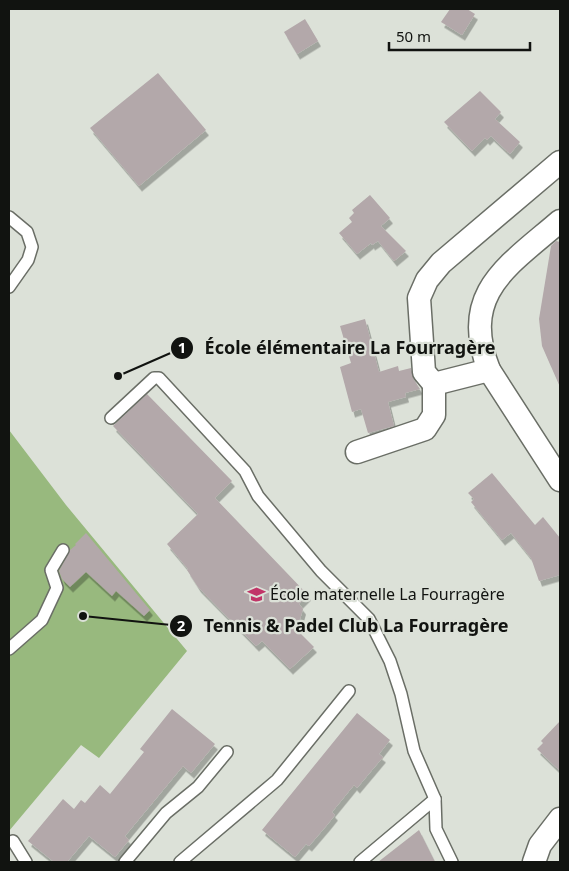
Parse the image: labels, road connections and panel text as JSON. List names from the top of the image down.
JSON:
{
  "places": {
    "other": ["École élémentaire La Fourragère", "Tennis & Padel Club La Fourragère"],
    "school or university": ["École maternelle La Fourragère"]
  },
  "scale_bar": "50 m"
}
